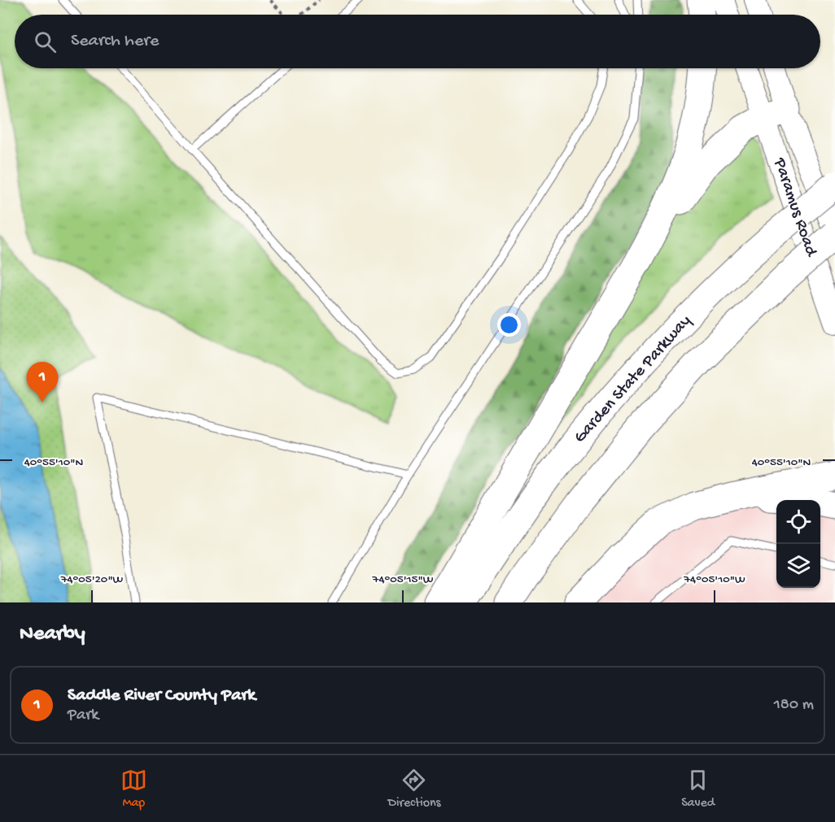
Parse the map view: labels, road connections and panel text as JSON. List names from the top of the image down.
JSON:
{
  "streets": {
    "highway": ["Garden State Parkway"],
    "main road": ["Paramus Road"]
  },
  "page": {
    "search": "Search here",
    "pins": "1",
    "heading": "Nearby",
    "list": [
      {
        "mark": "1",
        "name": "Saddle River County Park",
        "note": "Park",
        "value": "180 m"
      }
    ],
    "nav": ["Map", "Directions", "Saved"]
  },
  "coordinates": [
    "40°55'10\"N",
    "74°05'20\"W",
    "74°05'15\"W",
    "74°05'10\"W"
  ]
}
